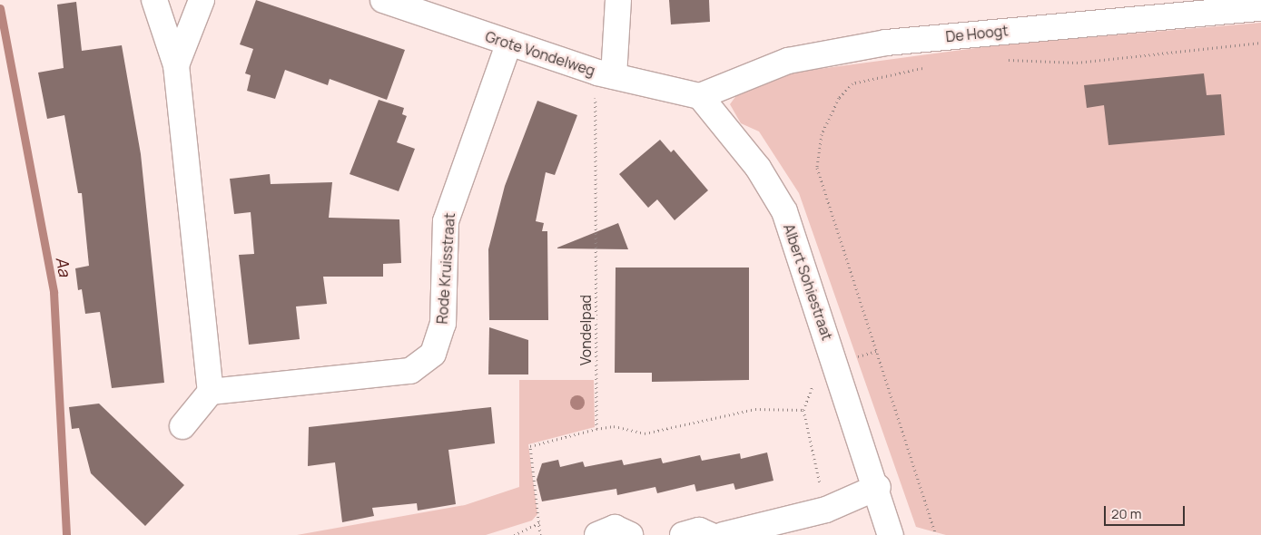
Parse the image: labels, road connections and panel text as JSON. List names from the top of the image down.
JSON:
{
  "streets": {
    "street": [
      "De Hoogt",
      "Grote Vondelweg",
      "Rode Kruisstraat",
      "Albert Sohiestraat"
    ],
    "path": ["Vondelpad"]
  },
  "crossings": [
    ["De Hoogt", "Grote Vondelweg"],
    ["De Hoogt", "Albert Sohiestraat"],
    ["Grote Vondelweg", "Rode Kruisstraat"],
    ["Grote Vondelweg", "Albert Sohiestraat"],
    ["Grote Vondelweg", "Vondelpad"]
  ],
  "water": ["Aa"],
  "scale_bar": "20 m"
}
